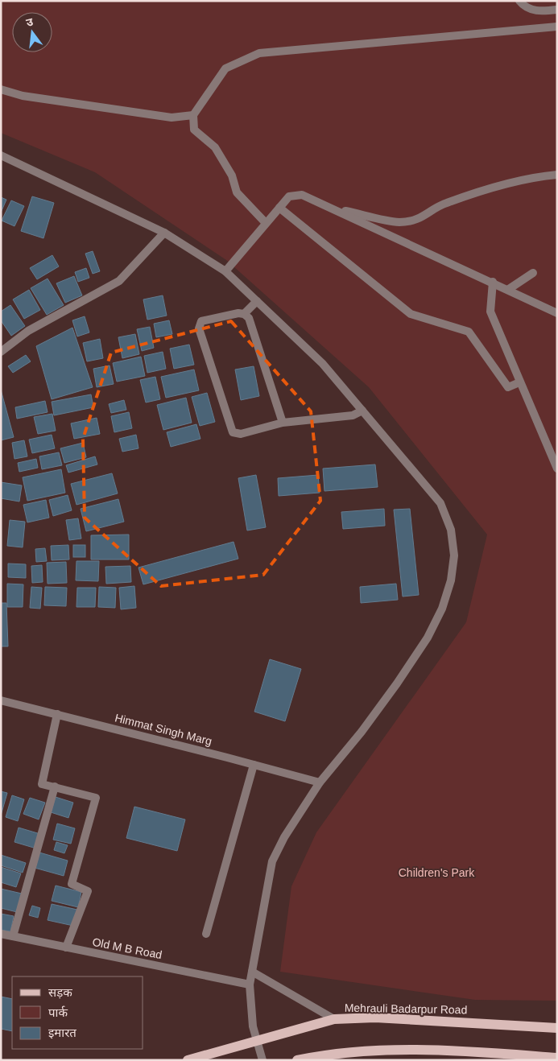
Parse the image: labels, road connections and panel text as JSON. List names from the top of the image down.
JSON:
{
  "streets": {
    "main road": ["Mehrauli Badarpur Road"],
    "street": ["Himmat Singh Marg", "Old M B Road"]
  },
  "parks": ["Children's Park"],
  "legend": ["सड़क", "पार्क", "इमारत"],
  "north": "top"
}
